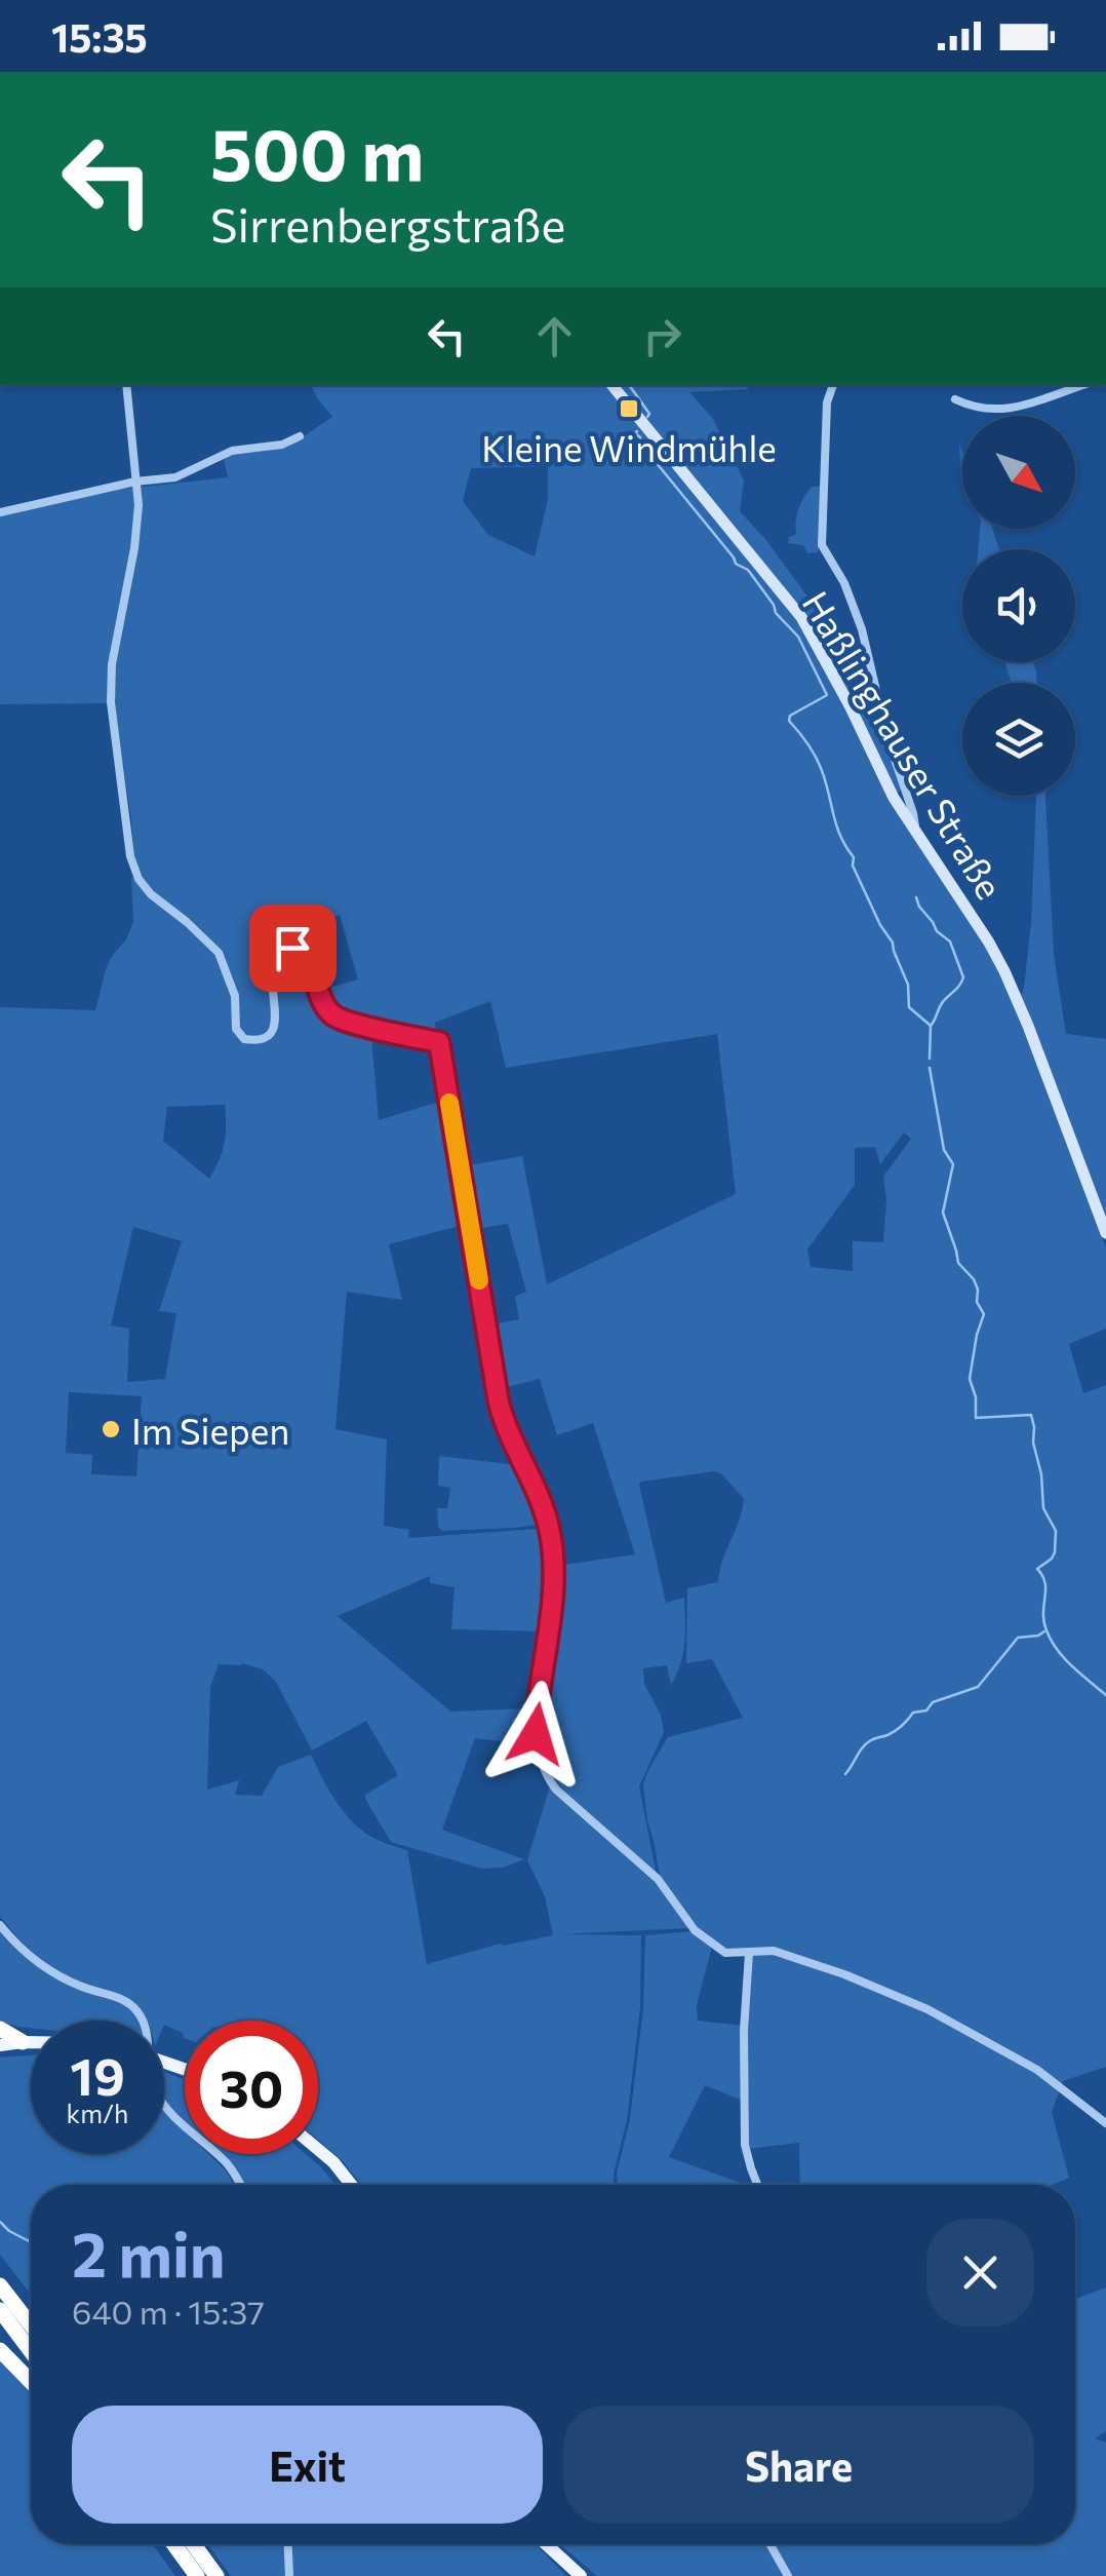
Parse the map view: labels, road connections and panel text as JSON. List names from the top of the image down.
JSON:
{
  "streets": {
    "main road": ["Haßlinghauser Straße"]
  },
  "places": {
    "transit": ["Kleine Windmühle"],
    "other": ["Im Siepen"]
  },
  "north": "bottom right",
  "page": {
    "status": "15:35",
    "turn": ["500 m", "Sirrenbergstraße"],
    "speed": "19 km/h",
    "limit": "30",
    "heading": ["2 min", "640 m · 15:37"],
    "buttons": ["Exit", "Share"]
  }
}
